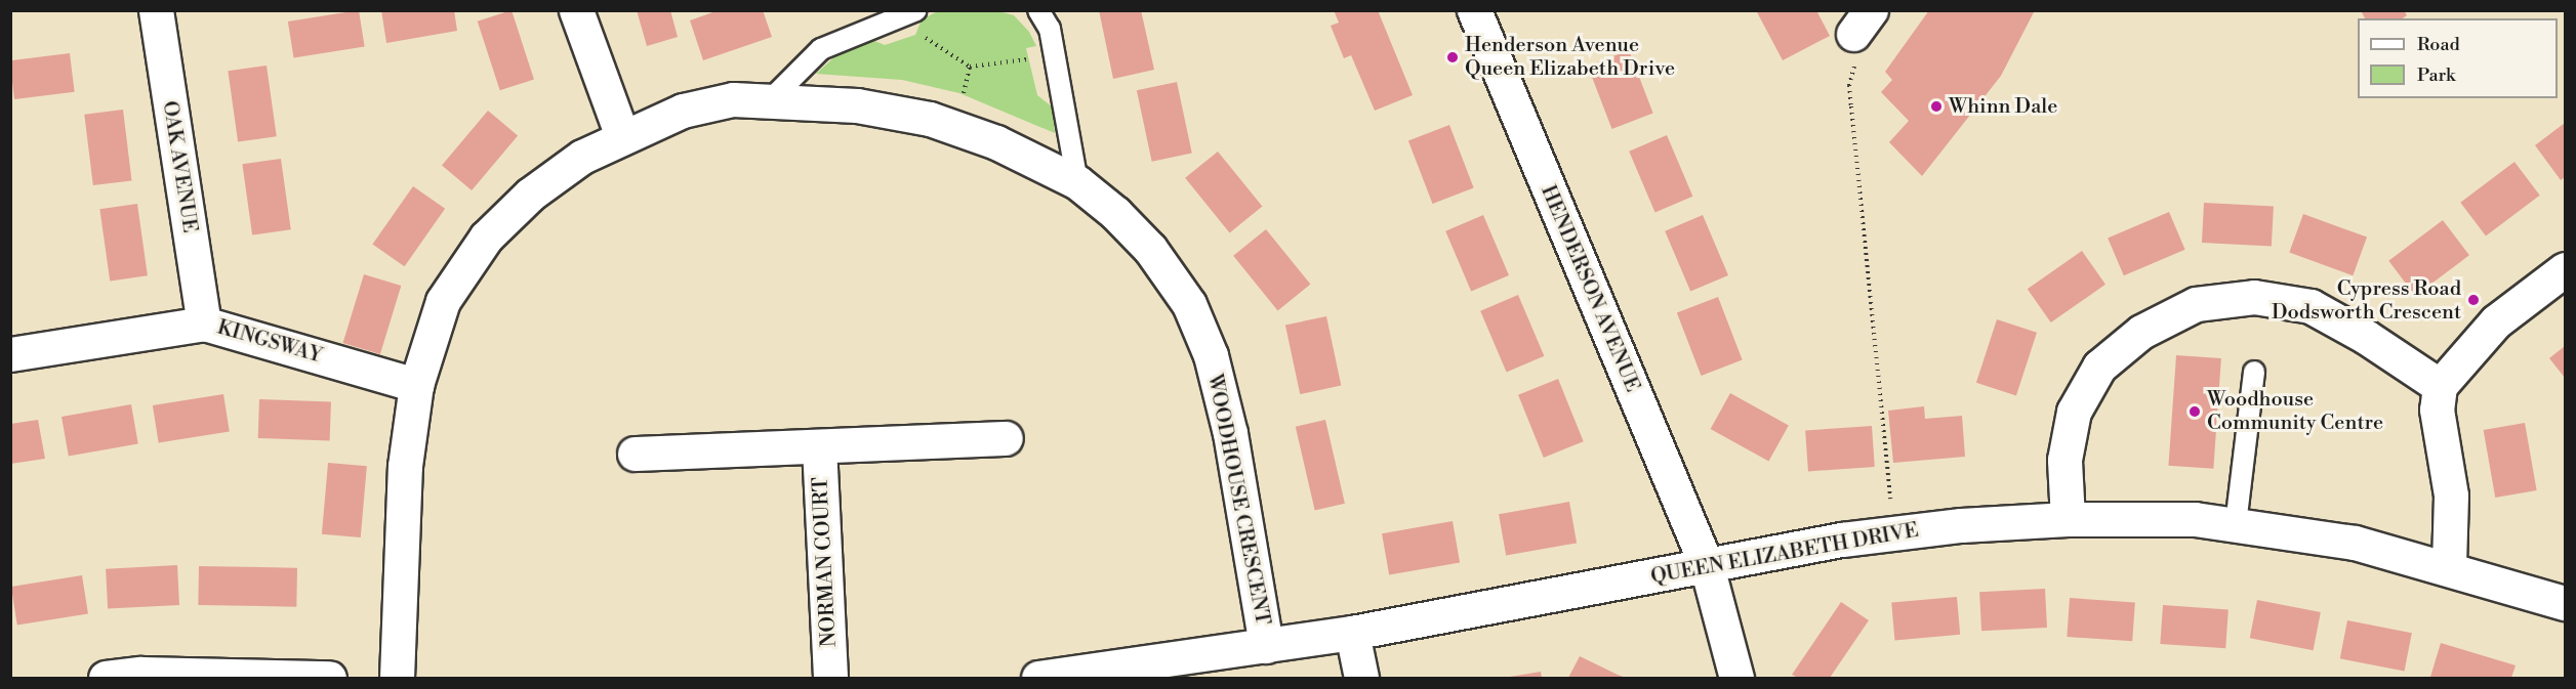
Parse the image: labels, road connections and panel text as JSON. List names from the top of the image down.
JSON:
{
  "streets": {
    "street": [
      "OAK AVENUE",
      "HENDERSON AVENUE",
      "KINGSWAY",
      "WOODHOUSE CRESCENT",
      "QUEEN ELIZABETH DRIVE",
      "NORMAN COURT"
    ]
  },
  "crossings": [
    ["OAK AVENUE", "KINGSWAY"],
    ["HENDERSON AVENUE", "QUEEN ELIZABETH DRIVE"],
    ["KINGSWAY", "WOODHOUSE CRESCENT"],
    ["WOODHOUSE CRESCENT", "QUEEN ELIZABETH DRIVE"]
  ],
  "places": [
    "Henderson Avenue Queen Elizabeth Drive",
    "Whinn Dale",
    "Cypress Road Dodsworth Crescent",
    "Woodhouse Community Centre"
  ],
  "legend": ["Road", "Park"]
}
